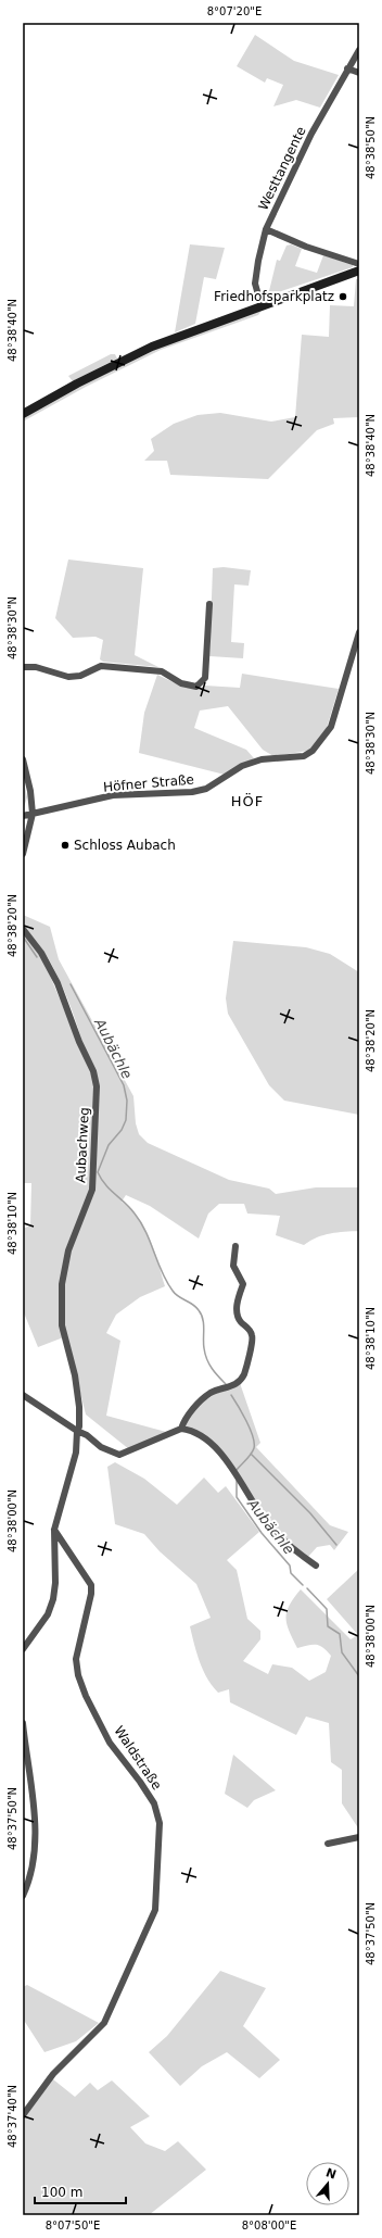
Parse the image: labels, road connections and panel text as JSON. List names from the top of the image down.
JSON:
{
  "streets": {
    "street": [
      "Westtangente",
      "Höfner Straße",
      "Aubachweg",
      "Waldstraße"
    ]
  },
  "districts": ["HÖF"],
  "water": ["Aubächle"],
  "places": ["Friedhofsparkplatz", "Schloss Aubach"],
  "scale_bar": "100 m",
  "north": "top",
  "coordinates": [
    "8°07'20\"E",
    "48°38'50\"N",
    "48°38'40\"N",
    "48°38'30\"N",
    "48°38'20\"N",
    "48°38'10\"N",
    "48°38'00\"N",
    "48°37'50\"N",
    "48°37'40\"N",
    "8°07'50\"E",
    "8°08'00\"E"
  ]
}
